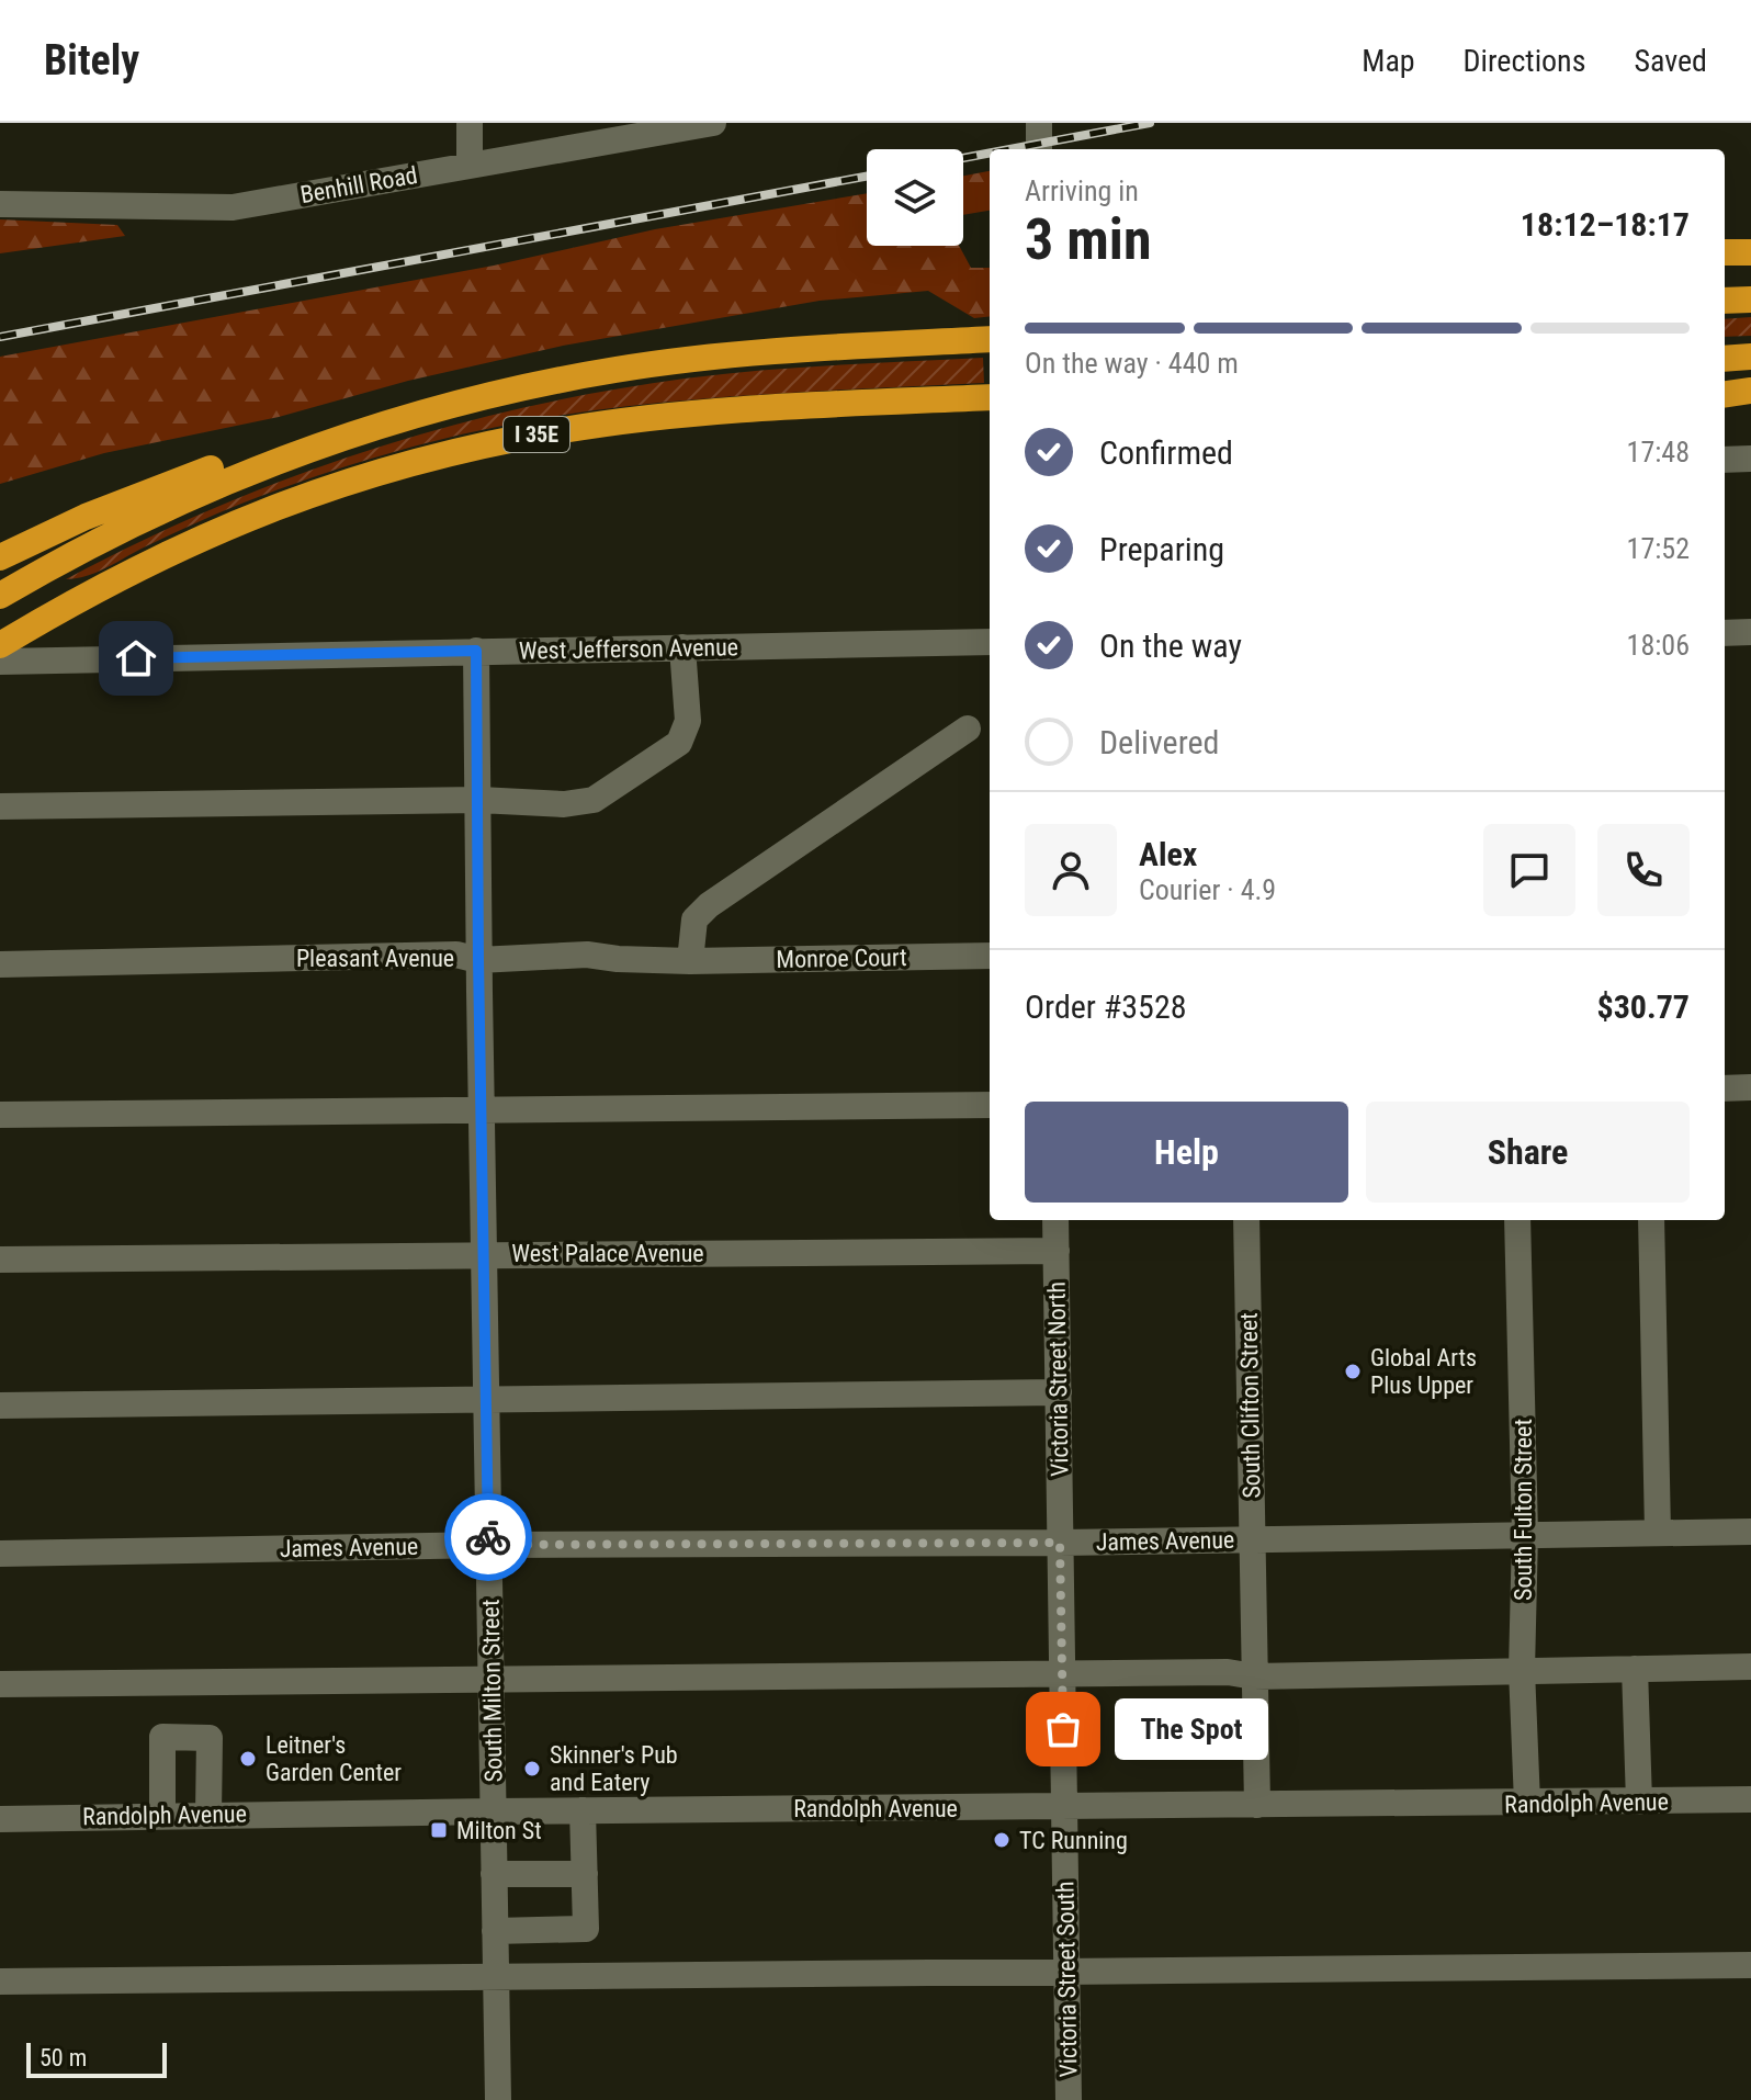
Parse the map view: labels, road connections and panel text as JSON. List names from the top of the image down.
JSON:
{
  "streets": {
    "highway": ["I 35E"],
    "street": [
      "Benhill Road",
      "West Jefferson Avenue",
      "Pleasant Avenue",
      "Monroe Court",
      "West Palace Avenue",
      "Victoria Street North",
      "South Clifton Street",
      "South Fulton Street",
      "James Avenue",
      "South Milton Street",
      "Randolph Avenue",
      "Victoria Street South"
    ]
  },
  "crossings": [
    ["West Jefferson Avenue", "South Milton Street"],
    ["Pleasant Avenue", "Monroe Court"],
    ["Pleasant Avenue", "South Milton Street"],
    ["West Palace Avenue", "Victoria Street North"],
    ["West Palace Avenue", "South Milton Street"],
    ["Victoria Street North", "James Avenue"],
    ["Victoria Street North", "Victoria Street South"],
    ["South Clifton Street", "James Avenue"],
    ["South Clifton Street", "Randolph Avenue"],
    ["South Fulton Street", "James Avenue"],
    ["South Fulton Street", "Randolph Avenue"],
    ["James Avenue", "South Milton Street"],
    ["James Avenue", "Victoria Street South"],
    ["South Milton Street", "Randolph Avenue"],
    ["Randolph Avenue", "Victoria Street South"]
  ],
  "places": {
    "other": [
      "Global Arts Plus Upper",
      "The Spot",
      "Leitner's Garden Center",
      "Skinner's Pub and Eatery",
      "TC Running"
    ],
    "transit": ["Milton St"]
  },
  "scale_bar": "50 m",
  "page": {
    "header": "Bitely",
    "nav": ["Map", "Directions", "Saved"],
    "heading": ["3 min", "Arriving in", "18:12–18:17"],
    "panel": [
      "Alex",
      "Courier · 4.9",
      "Order #3528",
      "$30.77"
    ],
    "bar": "On the way · 440 m",
    "list": [
      ["Confirmed", "17:48"],
      ["Preparing", "17:52"],
      ["On the way", "18:06"],
      "Delivered"
    ],
    "buttons": ["Help", "Share"],
    "bubble": "The Spot",
    "scale": "50 m"
  }
}
